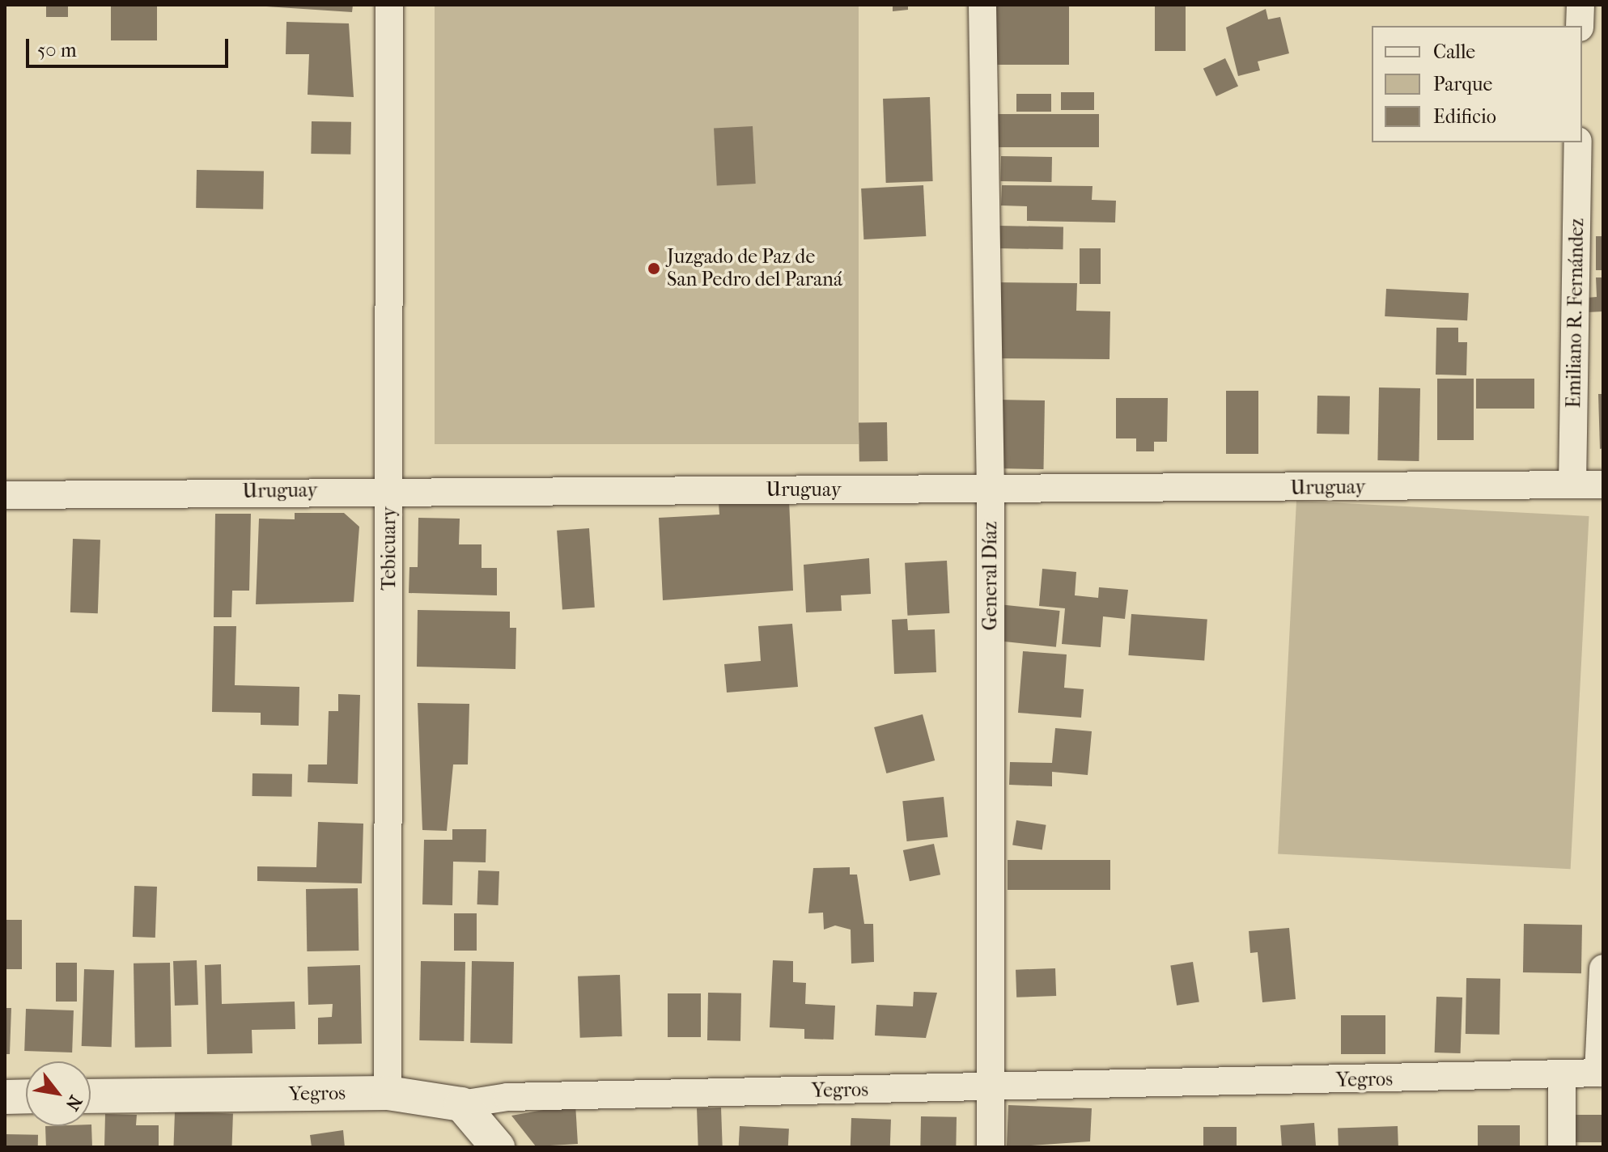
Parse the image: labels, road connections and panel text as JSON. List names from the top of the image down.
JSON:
{
  "streets": {
    "street": [
      "Emiliano R. Fernández",
      "Uruguay",
      "Tebicuary",
      "General Díaz",
      "Yegros"
    ]
  },
  "crossings": [
    ["Emiliano R. Fernández", "Uruguay"],
    ["Uruguay", "Tebicuary"],
    ["Uruguay", "General Díaz"],
    ["Tebicuary", "Yegros"],
    ["General Díaz", "Yegros"]
  ],
  "places": ["Juzgado de Paz de San Pedro del Paraná"],
  "legend": ["Calle", "Parque", "Edificio"],
  "scale_bar": "50 m",
  "north": "bottom right"
}
